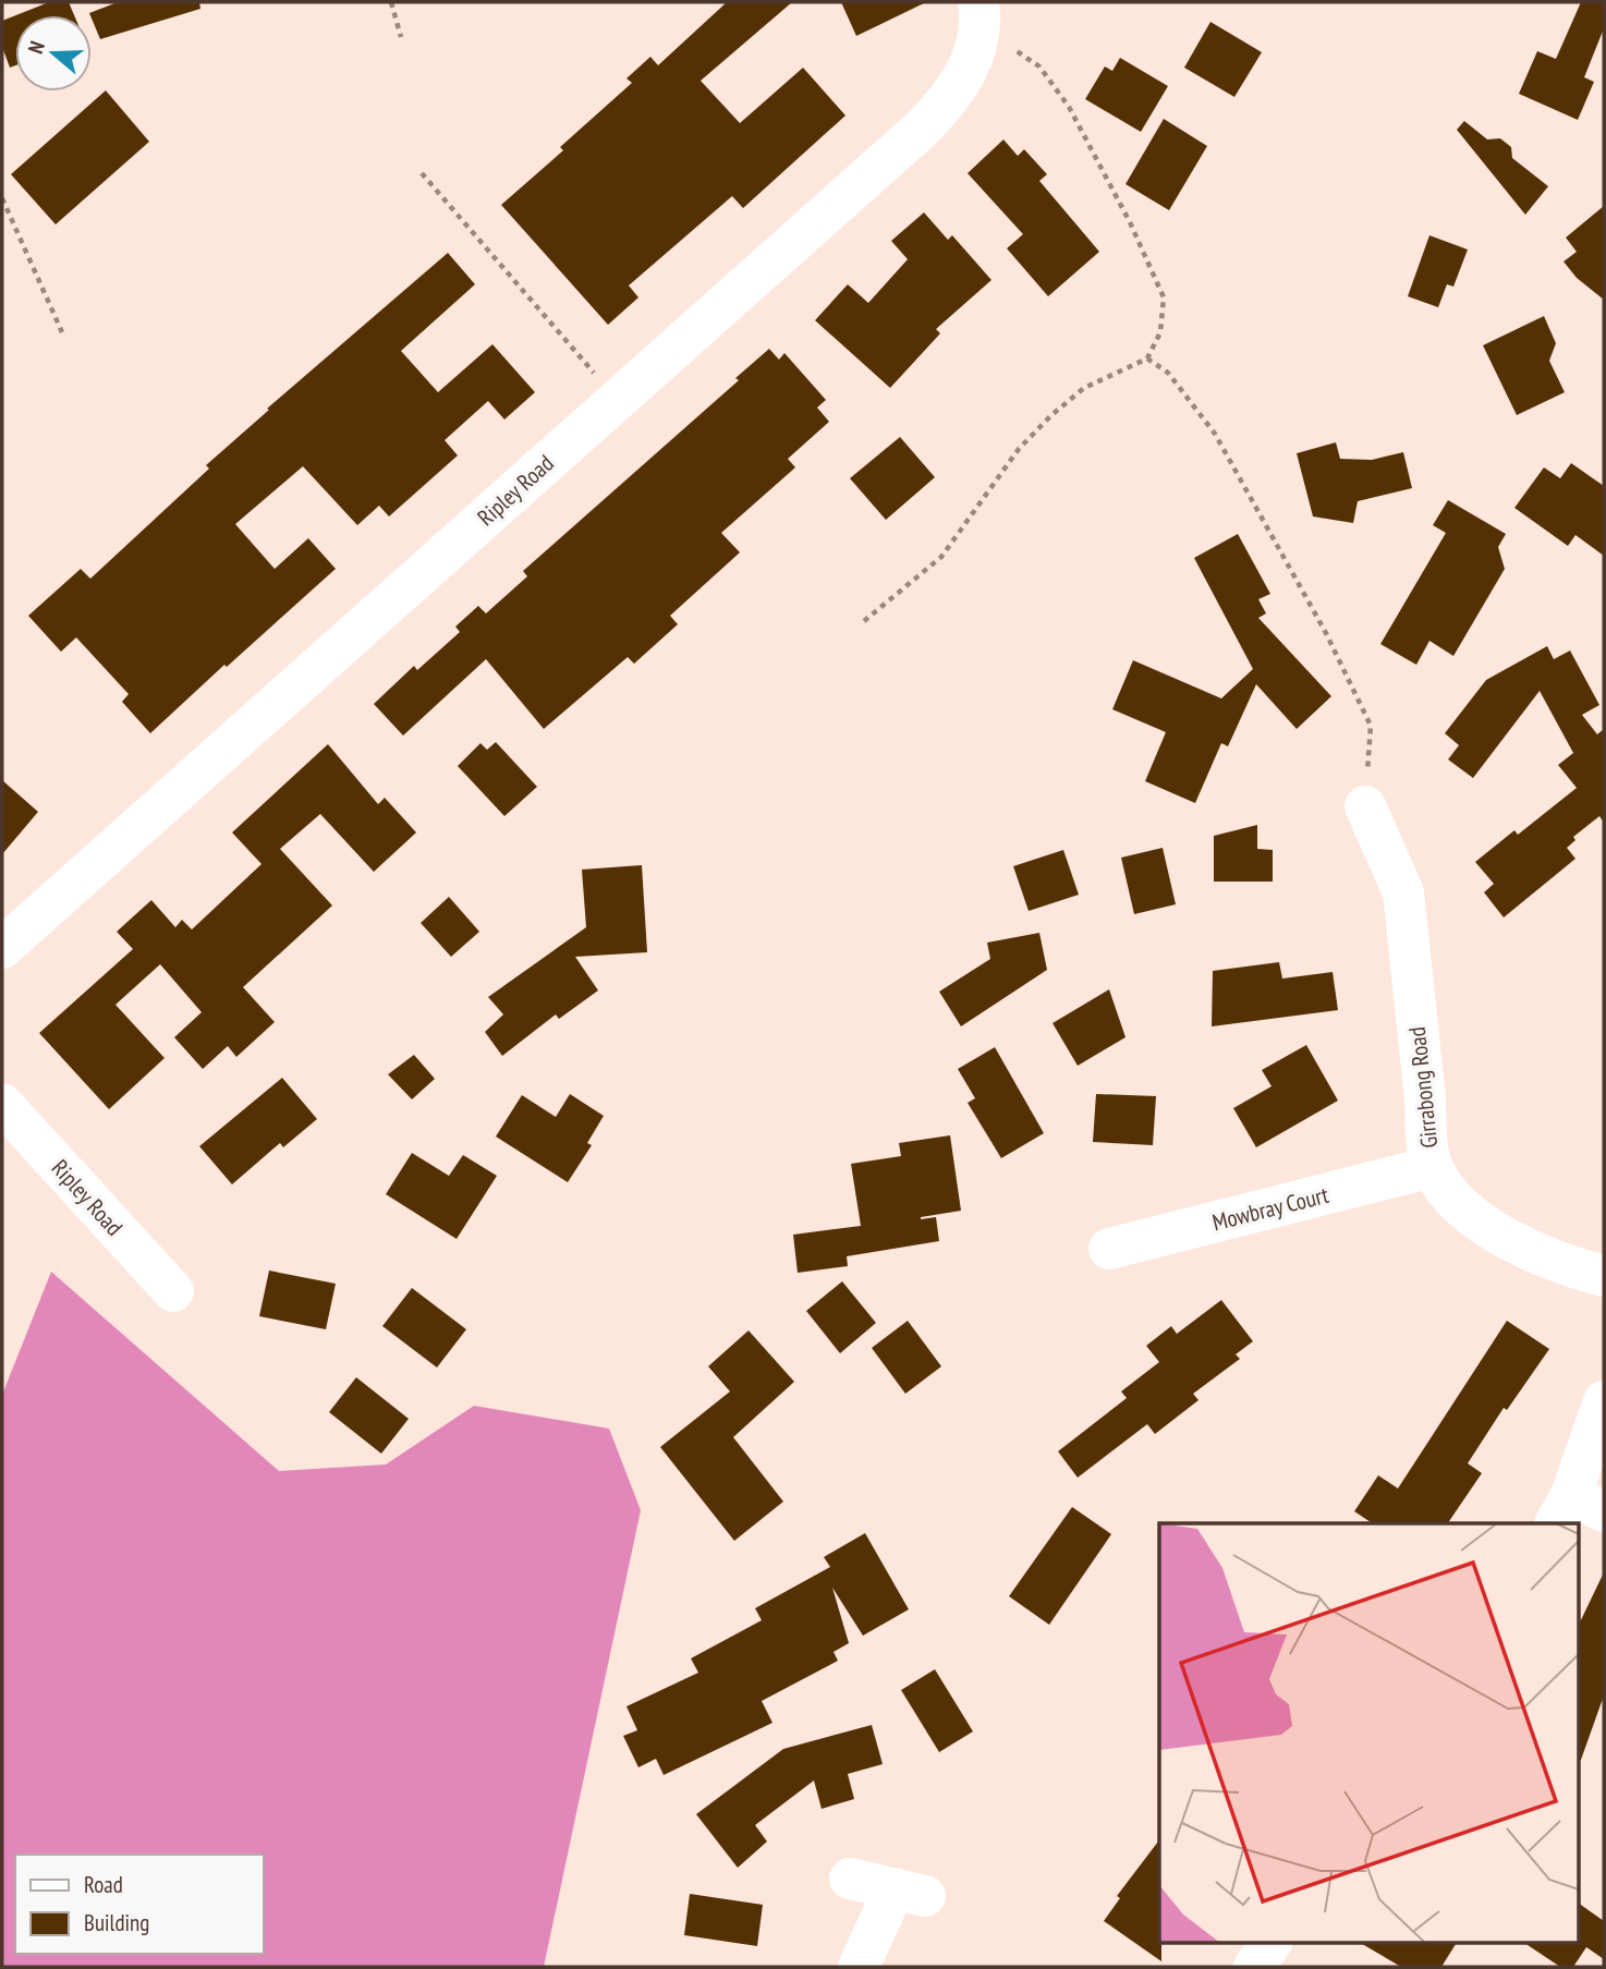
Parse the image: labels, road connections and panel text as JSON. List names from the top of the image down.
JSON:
{
  "streets": {
    "street": ["Ripley Road", "Girrabong Road", "Mowbray Court"]
  },
  "crossings": [
    ["Girrabong Road", "Mowbray Court"]
  ],
  "legend": ["Road", "Building"],
  "north": "left"
}
